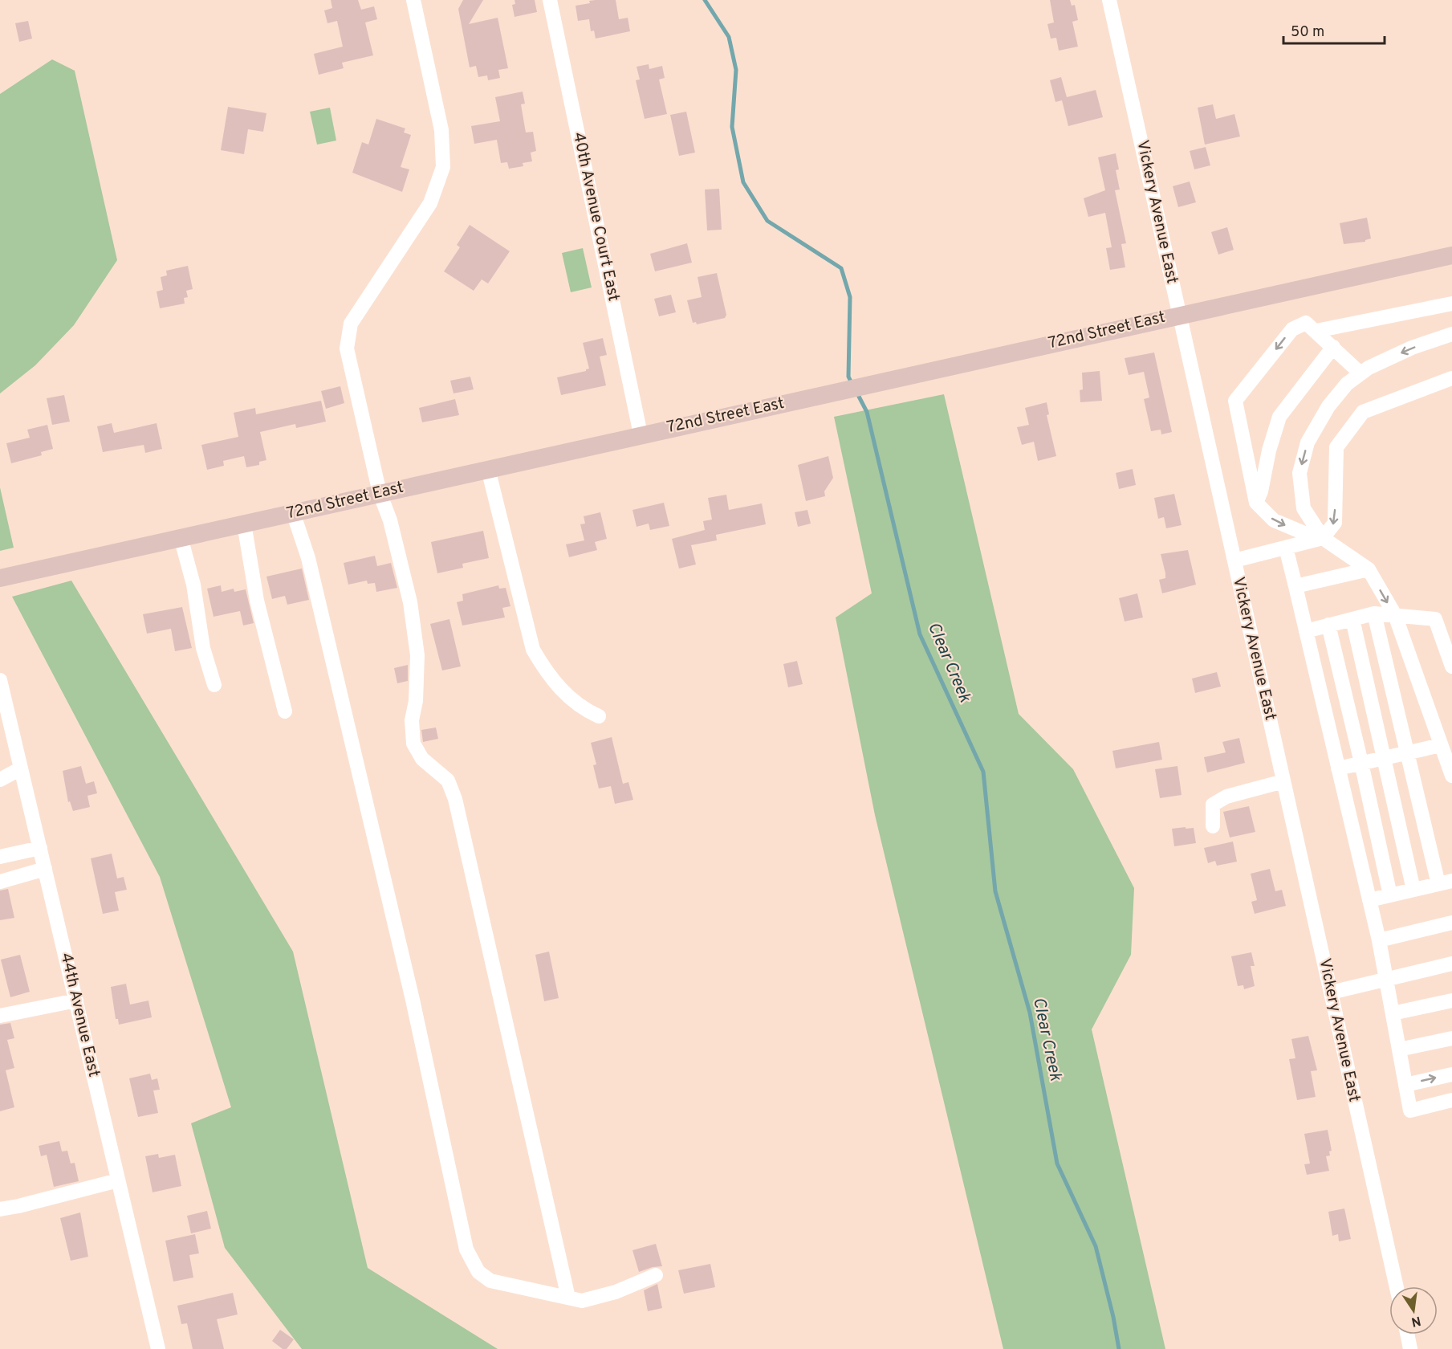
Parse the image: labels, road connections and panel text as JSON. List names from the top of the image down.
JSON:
{
  "streets": {
    "main road": ["72nd Street East"],
    "street": ["Vickery Avenue East", "40th Avenue Court East", "44th Avenue East"]
  },
  "crossings": [
    ["Vickery Avenue East", "72nd Street East"],
    ["40th Avenue Court East", "72nd Street East"]
  ],
  "water": ["Clear Creek"],
  "scale_bar": "50 m",
  "north": "bottom"
}
